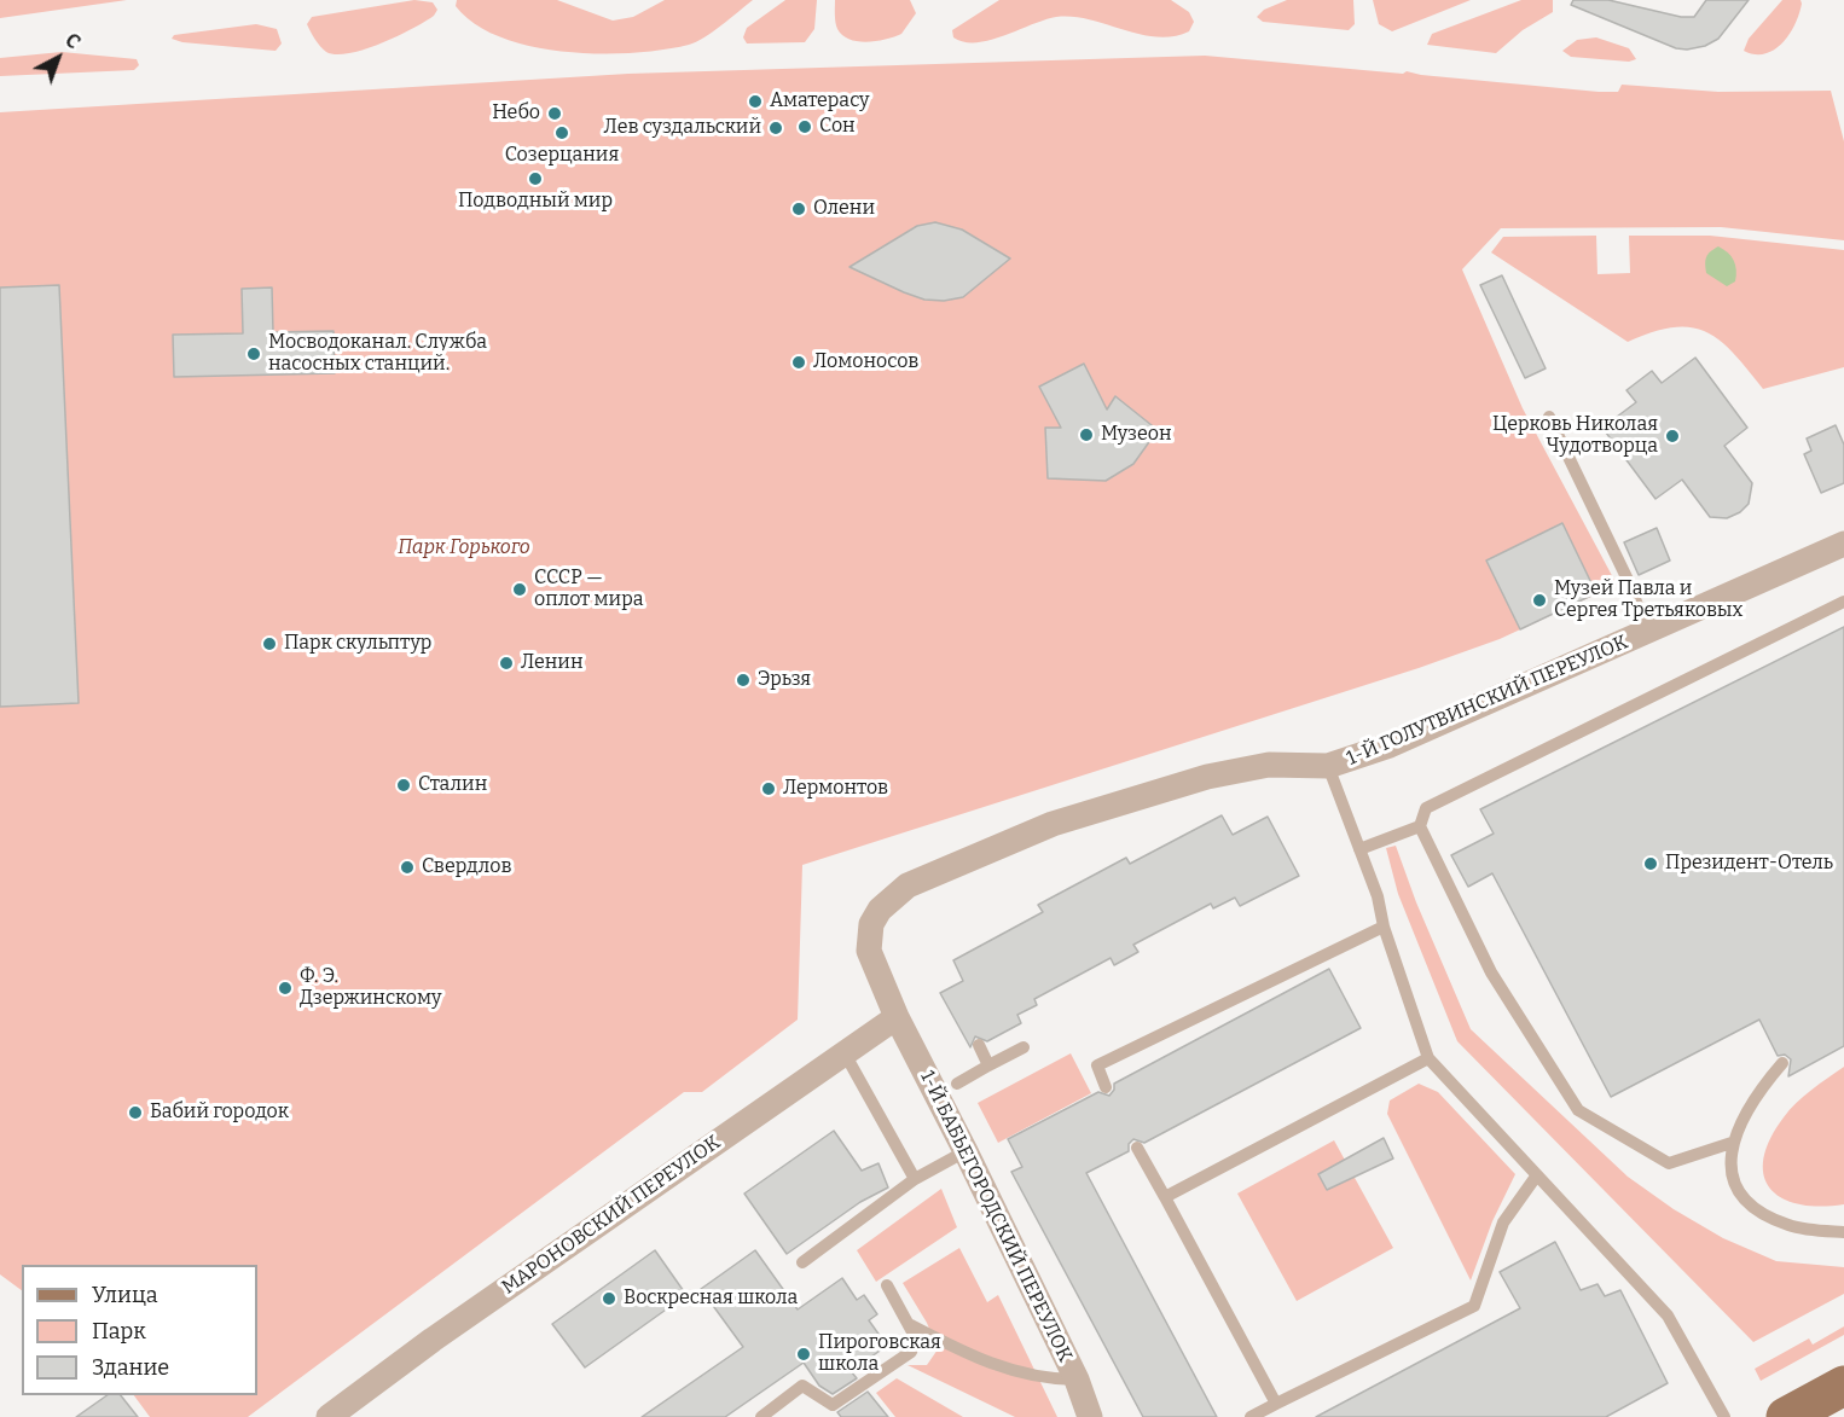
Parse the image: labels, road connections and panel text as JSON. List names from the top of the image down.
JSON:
{
  "streets": {
    "street": ["1-Й ГОЛУТВИНСКИЙ ПЕРЕУЛОК", "МАРОНОВСКИЙ ПЕРЕУЛОК", "1-Й БАБЬЕГОРОДСКИЙ ПЕРЕУЛОК"]
  },
  "crossings": [
    ["1-Й ГОЛУТВИНСКИЙ ПЕРЕУЛОК", "1-Й БАБЬЕГОРОДСКИЙ ПЕРЕУЛОК"],
    ["МАРОНОВСКИЙ ПЕРЕУЛОК", "1-Й БАБЬЕГОРОДСКИЙ ПЕРЕУЛОК"]
  ],
  "parks": ["Парк Горького"],
  "places": [
    "Аматерасу",
    "Небо",
    "Сон",
    "Лев суздальский",
    "Созерцания",
    "Подводный мир",
    "Олени",
    "Мосводоканал. Служба насосных станций.",
    "Ломоносов",
    "Музеон",
    "Церковь Николая Чудотворца",
    "СССР — оплот мира",
    "Музей Павла и Сергея Третьяковых",
    "Парк скульптур",
    "Ленин",
    "Эрьзя",
    "Сталин",
    "Лермонтов",
    "Президент-Отель",
    "Свердлов",
    "Ф. Э. Дзержинскому",
    "Бабий городок",
    "Воскресная школа",
    "Пироговская школа"
  ],
  "legend": ["Улица", "Парк", "Здание"],
  "north": "top right"
}
